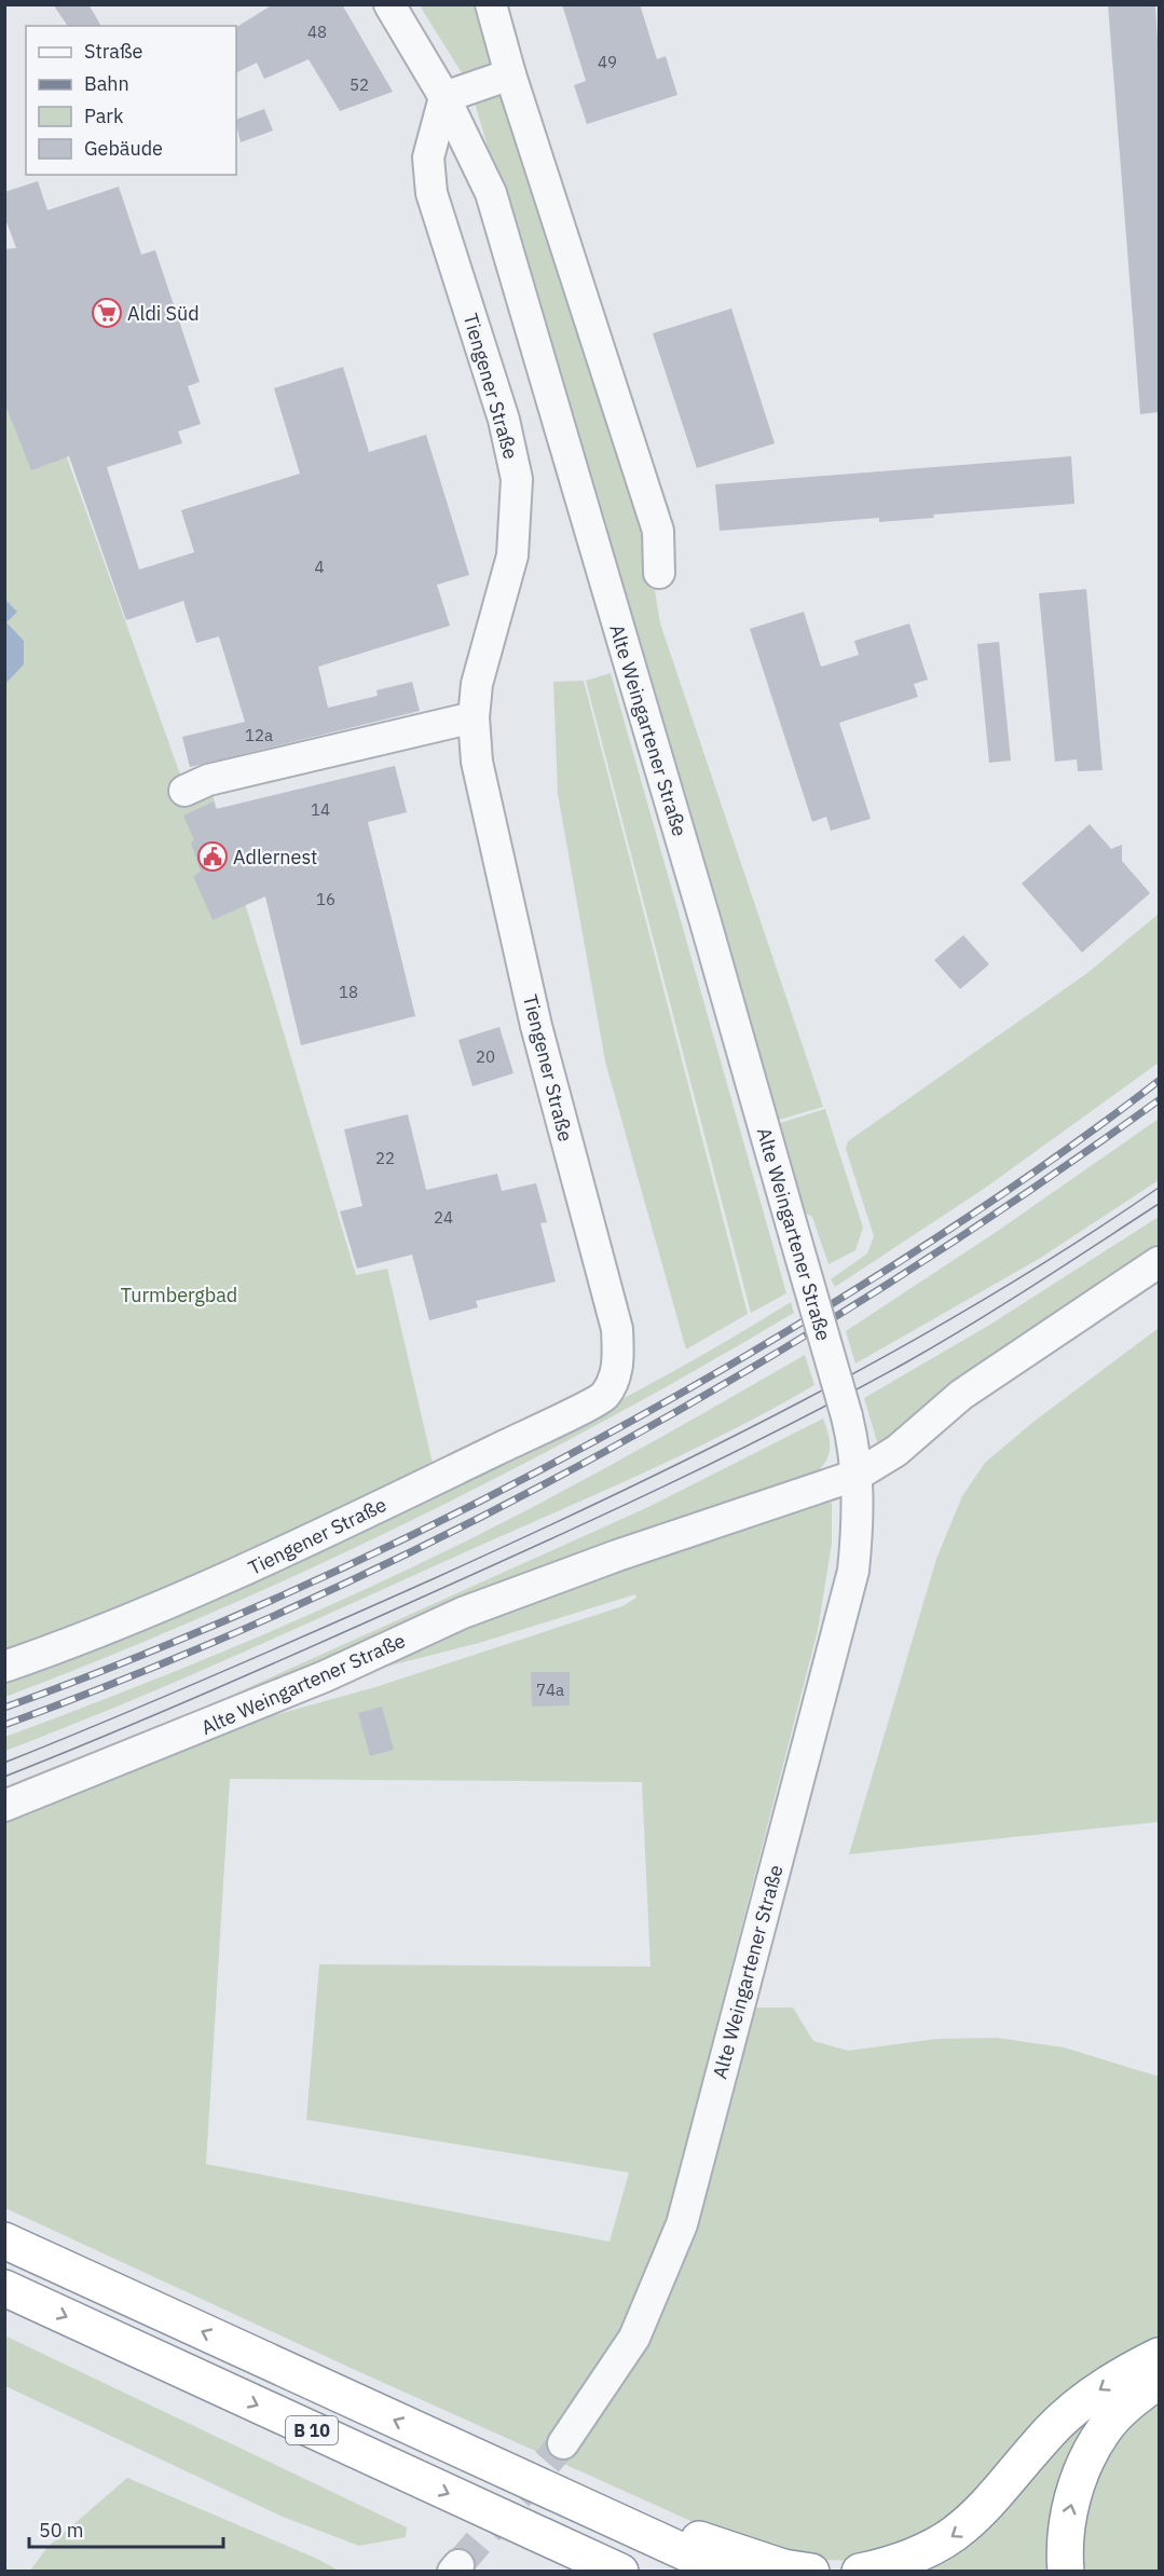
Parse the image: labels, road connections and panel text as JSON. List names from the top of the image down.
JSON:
{
  "streets": {
    "highway": ["B 10"],
    "street": ["Tiengener Straße", "Alte Weingartener Straße"]
  },
  "crossings": [
    ["Tiengener Straße", "Alte Weingartener Straße"]
  ],
  "parks": ["Turmbergbad"],
  "places": {
    "supermarket": ["Aldi Süd"],
    "public building": ["Adlernest"]
  },
  "house_numbers": [
    "48",
    "49",
    "52",
    "4",
    "12a",
    "14",
    "16",
    "18",
    "20",
    "22",
    "24",
    "74a"
  ],
  "legend": [
    "Straße",
    "Bahn",
    "Park",
    "Gebäude"
  ],
  "scale_bar": "50 m"
}
